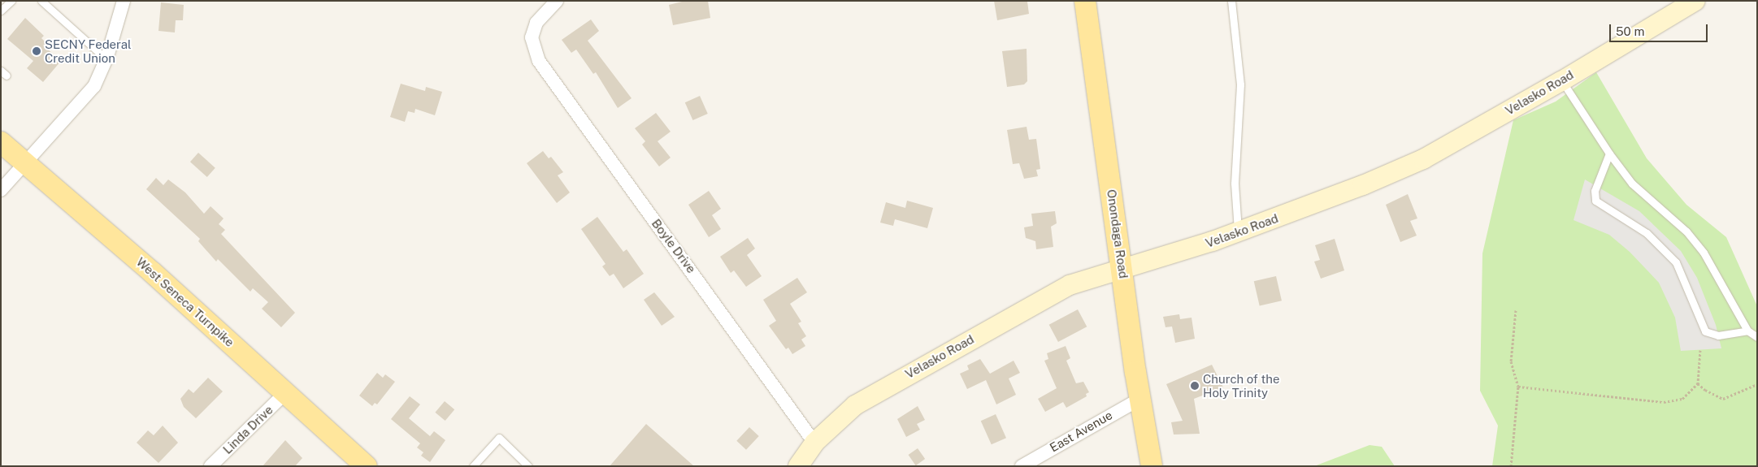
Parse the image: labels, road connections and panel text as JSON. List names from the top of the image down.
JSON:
{
  "streets": {
    "main road": ["Onondaga Road", "West Seneca Turnpike"],
    "street": [
      "Velasko Road",
      "Boyle Drive",
      "Linda Drive",
      "East Avenue"
    ]
  },
  "crossings": [
    ["Velasko Road", "Onondaga Road"],
    ["Velasko Road", "Boyle Drive"],
    ["Onondaga Road", "East Avenue"],
    ["West Seneca Turnpike", "Linda Drive"]
  ],
  "places": ["SECNY Federal Credit Union", "Church of the Holy Trinity"],
  "scale_bar": "50 m"
}
